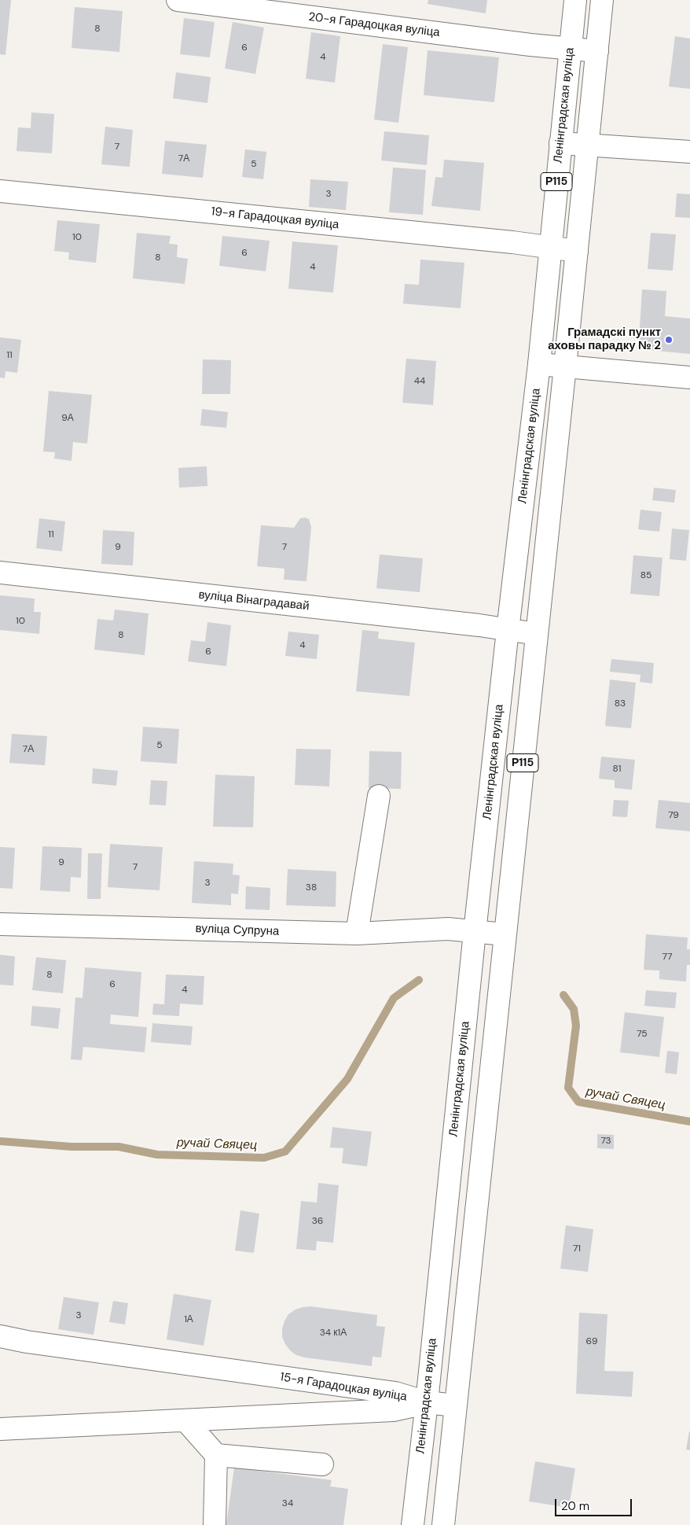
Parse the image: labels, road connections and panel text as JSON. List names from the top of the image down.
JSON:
{
  "streets": {
    "street": [
      "20-я Гарадоцкая вуліца",
      "Ленінградская вуліца",
      "Р115",
      "19-я Гарадоцкая вуліца",
      "вуліца Вінаградавай",
      "вуліца Супруна",
      "15-я Гарадоцкая вуліца"
    ]
  },
  "crossings": [
    ["20-я Гарадоцкая вуліца", "Ленінградская вуліца"],
    ["20-я Гарадоцкая вуліца", "Р115"],
    ["Ленінградская вуліца", "19-я Гарадоцкая вуліца"],
    ["Ленінградская вуліца", "вуліца Вінаградавай"],
    ["Ленінградская вуліца", "вуліца Супруна"],
    ["Ленінградская вуліца", "15-я Гарадоцкая вуліца"],
    ["Р115", "19-я Гарадоцкая вуліца"],
    ["Р115", "вуліца Вінаградавай"],
    ["Р115", "вуліца Супруна"]
  ],
  "water": ["ручай Свяцец"],
  "places": ["Грамадскі пункт аховы парадку № 2"],
  "house_numbers": [
    "8",
    "6",
    "4",
    "7",
    "7А",
    "5",
    "3",
    "10",
    "6",
    "8",
    "4",
    "11",
    "44",
    "9А",
    "11",
    "9",
    "7",
    "85",
    "10",
    "8",
    "4",
    "6",
    "83",
    "5",
    "7А",
    "81",
    "79",
    "9",
    "7",
    "3",
    "38",
    "77",
    "8",
    "6",
    "4",
    "75",
    "73",
    "36",
    "71",
    "3",
    "1А",
    "34 к1А",
    "69",
    "34"
  ],
  "scale_bar": "20 m"
}
